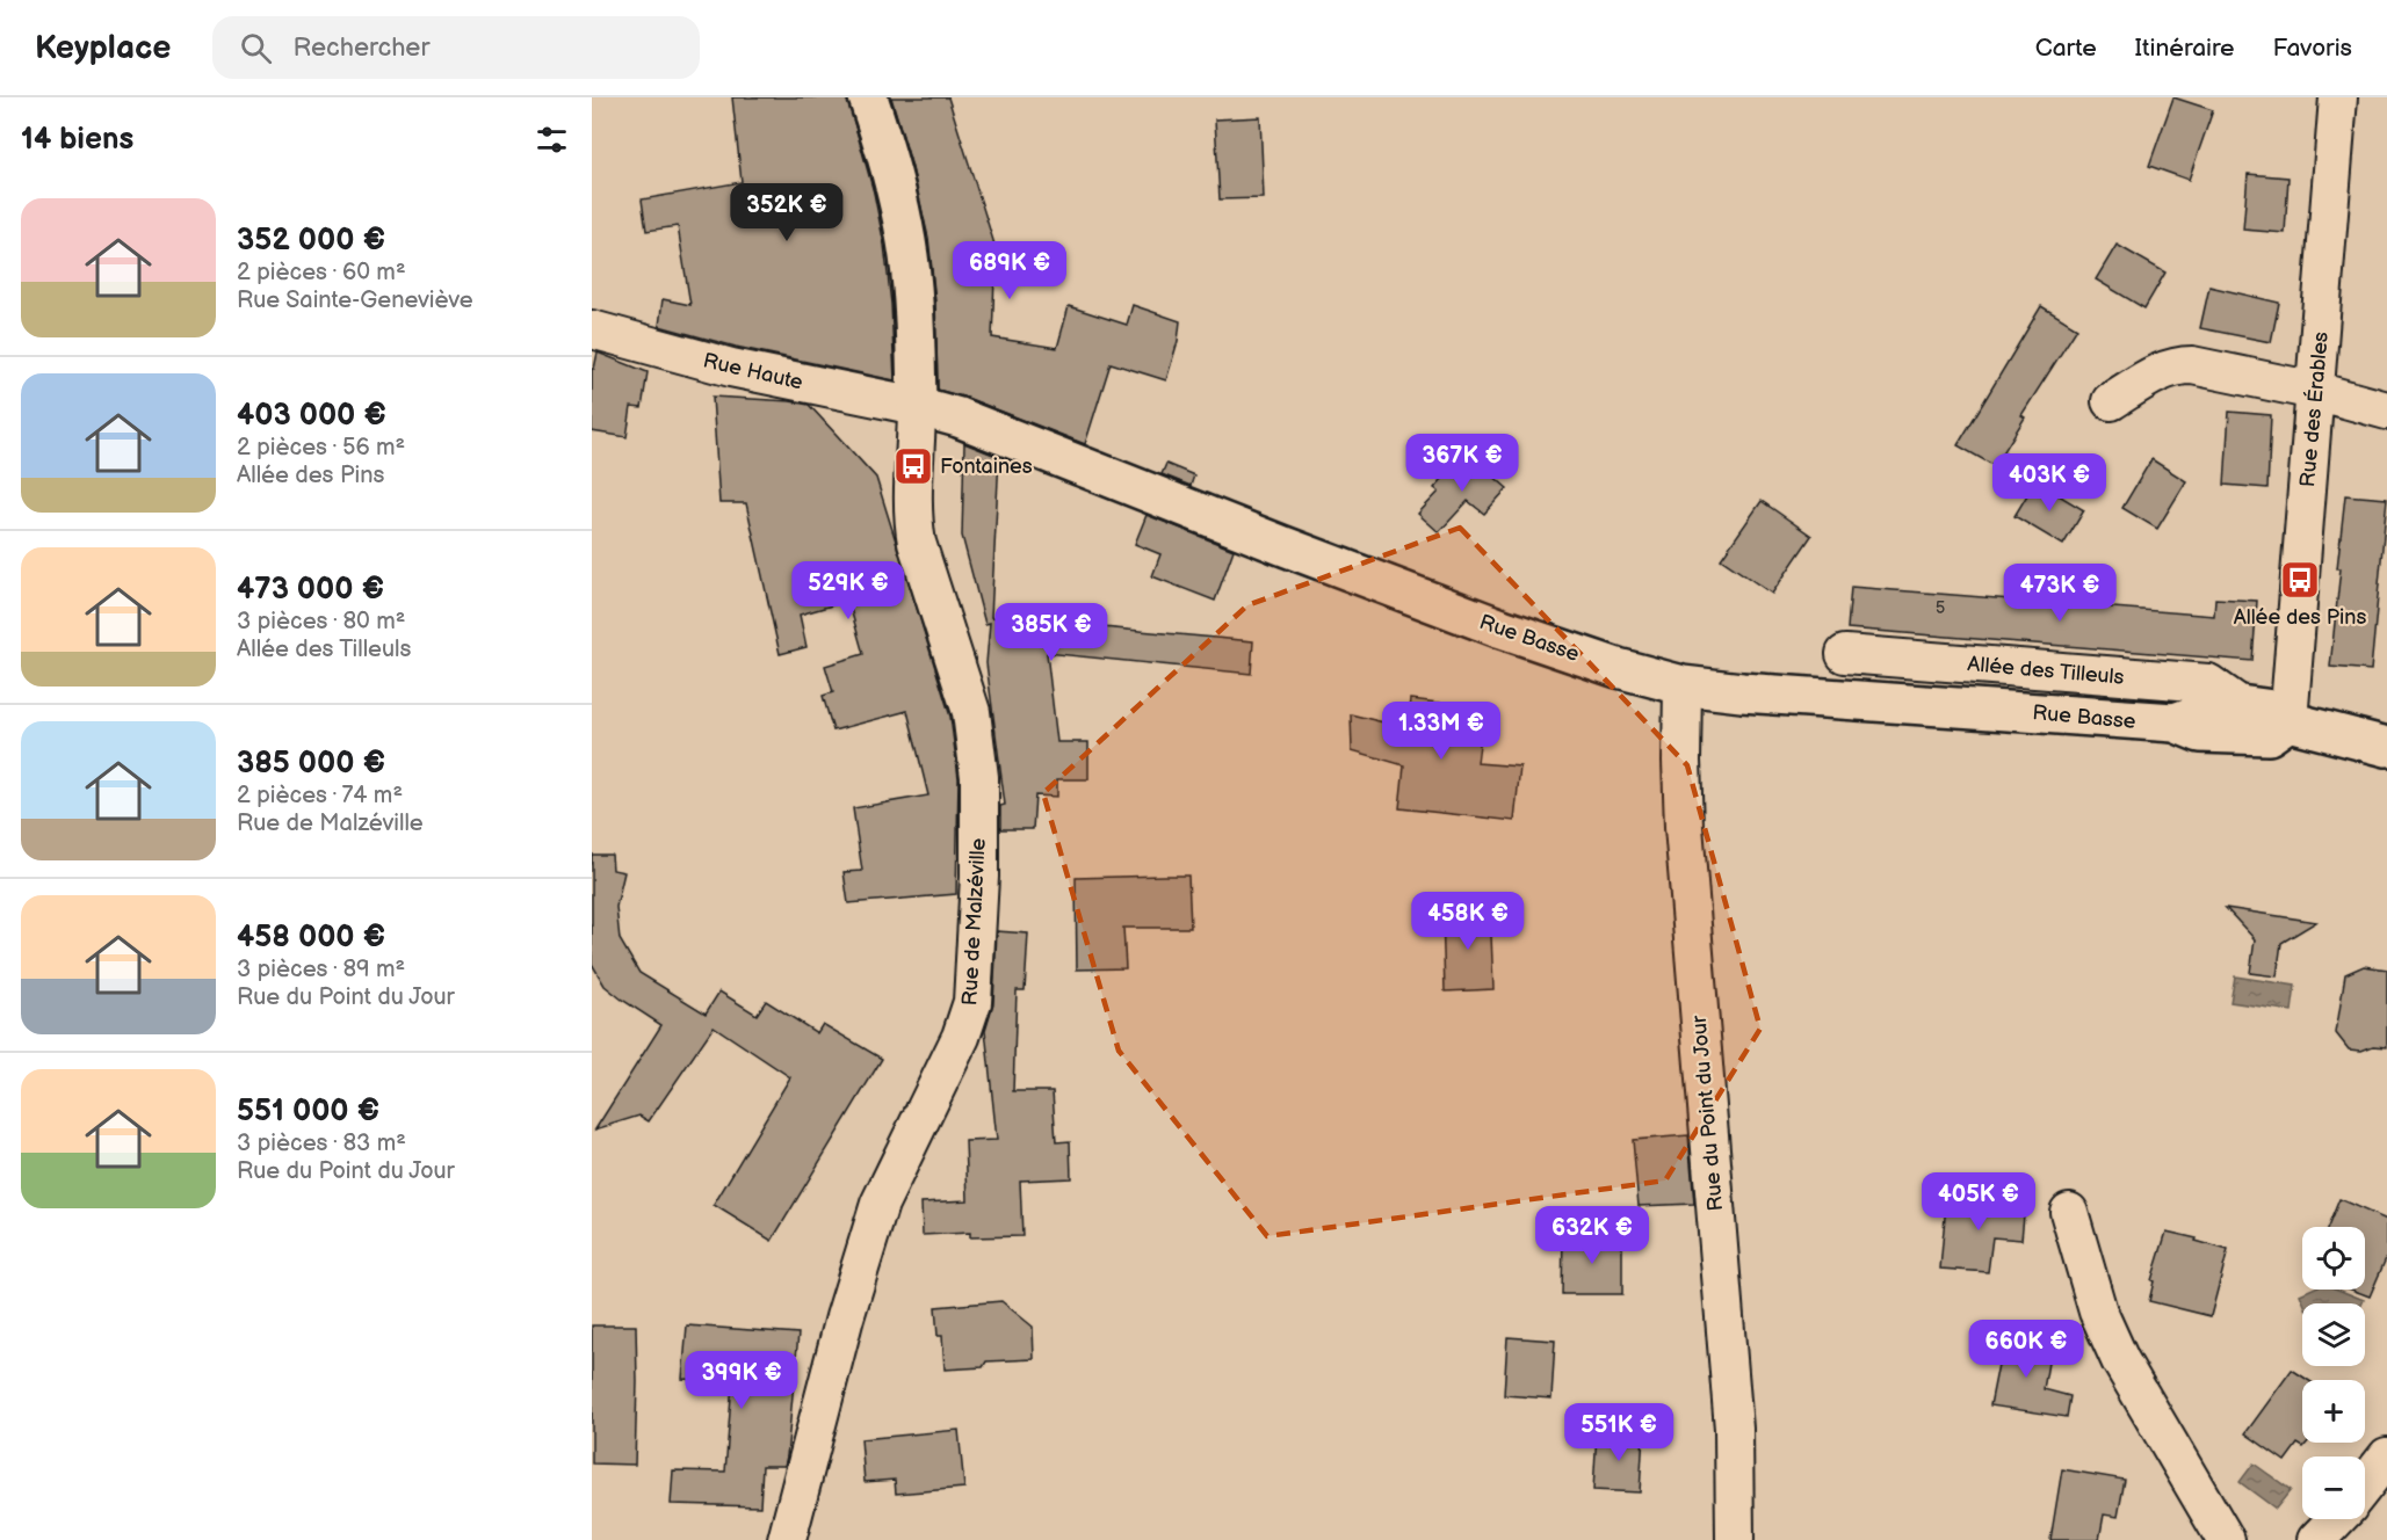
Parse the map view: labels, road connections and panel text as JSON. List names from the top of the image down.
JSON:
{
  "streets": {
    "street": [
      "Rue Haute",
      "Rue des Érables",
      "Rue Basse",
      "Allée des Tilleuls",
      "Rue de Malzéville",
      "Rue du Point du Jour"
    ]
  },
  "crossings": [
    ["Rue Haute", "Rue Basse"],
    ["Rue Haute", "Rue de Malzéville"],
    ["Rue des Érables", "Rue Basse"],
    ["Rue Basse", "Allée des Tilleuls"],
    ["Rue Basse", "Rue de Malzéville"],
    ["Rue Basse", "Rue du Point du Jour"]
  ],
  "places": {
    "bus stop": ["Fontaines", "Allée des Pins"]
  },
  "house_numbers": ["5"],
  "page": {
    "header": "Keyplace",
    "search": "Rechercher",
    "nav": ["Carte", "Itinéraire", "Favoris"],
    "heading": "14 biens",
    "list": [
      {
        "name": "352 000 €",
        "note": "2 pièces · 60 m² · Rue Sainte-Geneviève"
      },
      {
        "name": "403 000 €",
        "note": "2 pièces · 56 m² · Allée des Pins"
      },
      {
        "name": "473 000 €",
        "note": "3 pièces · 80 m² · Allée des Tilleuls"
      },
      {
        "name": "385 000 €",
        "note": "2 pièces · 74 m² · Rue de Malzéville"
      },
      {
        "name": "458 000 €",
        "note": "3 pièces · 89 m² · Rue du Point du Jour"
      },
      {
        "name": "551 000 €",
        "note": "3 pièces · 83 m² · Rue du Point du Jour"
      }
    ],
    "price": [
      "352K €",
      "689K €",
      "367K €",
      "403K €",
      "529K €",
      "473K €",
      "385K €",
      "1.33M €",
      "458K €",
      "405K €",
      "632K €",
      "660K €",
      "399K €",
      "551K €"
    ],
    "map_buttons": ["+", "−"]
  }
}
